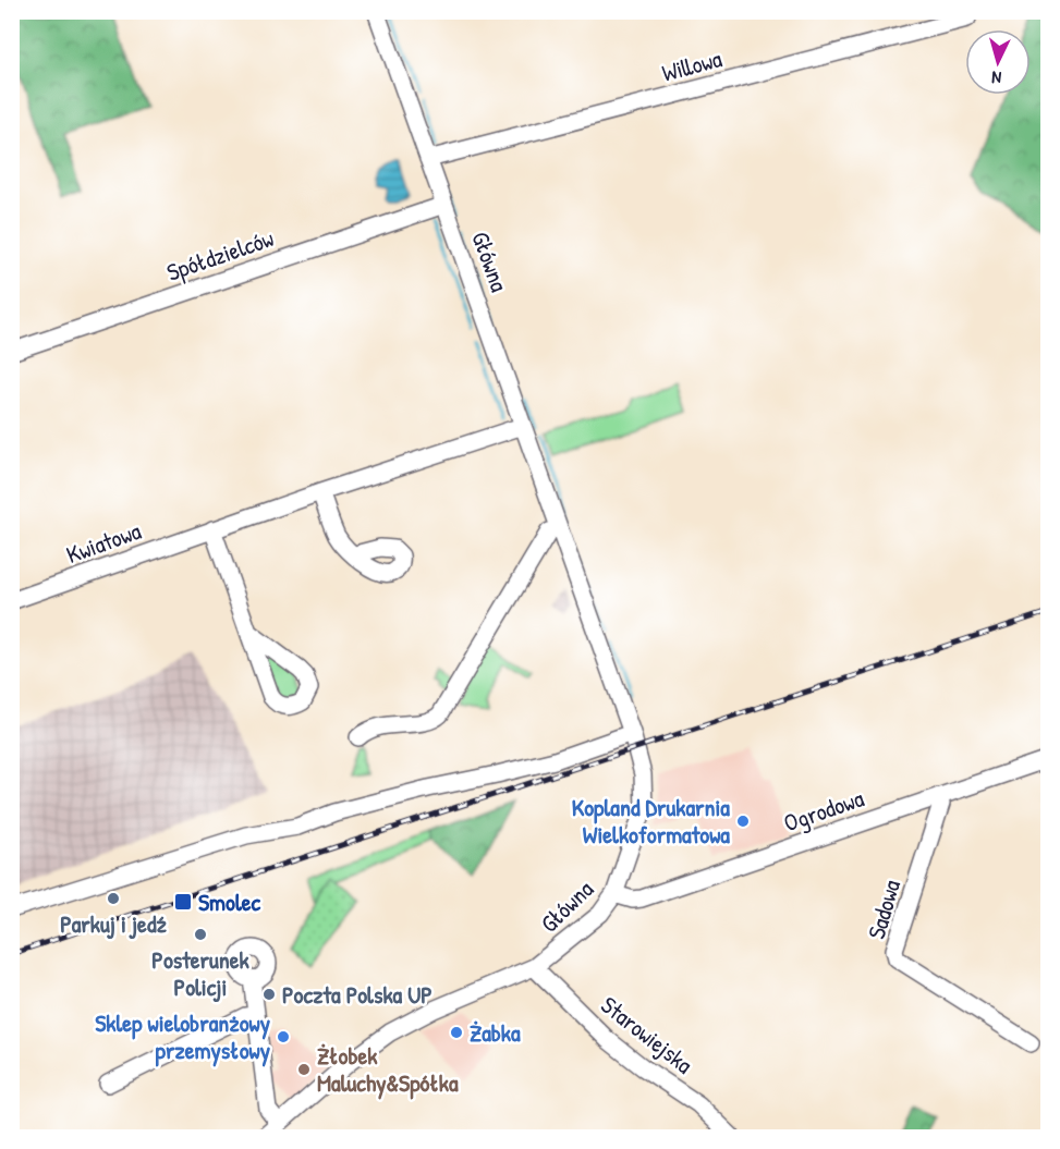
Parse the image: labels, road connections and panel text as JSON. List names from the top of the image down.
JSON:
{
  "streets": {
    "street": [
      "Willowa",
      "Spółdzielców",
      "Główna",
      "Kwiatowa",
      "Ogrodowa",
      "Sadowa",
      "Starowiejska"
    ]
  },
  "crossings": [
    ["Willowa", "Główna"],
    ["Spółdzielców", "Główna"],
    ["Główna", "Kwiatowa"],
    ["Główna", "Ogrodowa"],
    ["Główna", "Starowiejska"],
    ["Ogrodowa", "Sadowa"]
  ],
  "places": {
    "other": [
      "Kopland Drukarnia Wielkoformatowa",
      "Parkuj i jedź",
      "Posterunek Policji",
      "Poczta Polska UP",
      "Żabka",
      "Sklep wielobranżowy przemysłowy",
      "Żłobek Maluchy&Spółka"
    ],
    "transit": ["Smolec"]
  },
  "north": "bottom"
}
